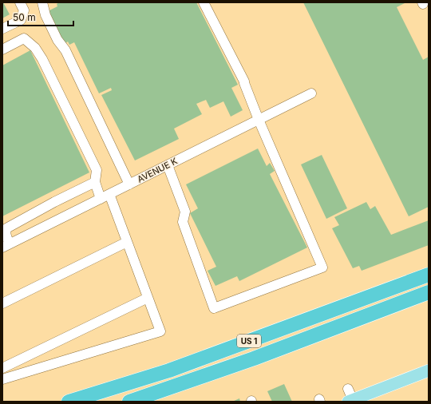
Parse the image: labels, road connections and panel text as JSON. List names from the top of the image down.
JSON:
{
  "streets": {
    "highway": ["US 1"],
    "street": ["AVENUE K"]
  },
  "scale_bar": "50 m"
}
